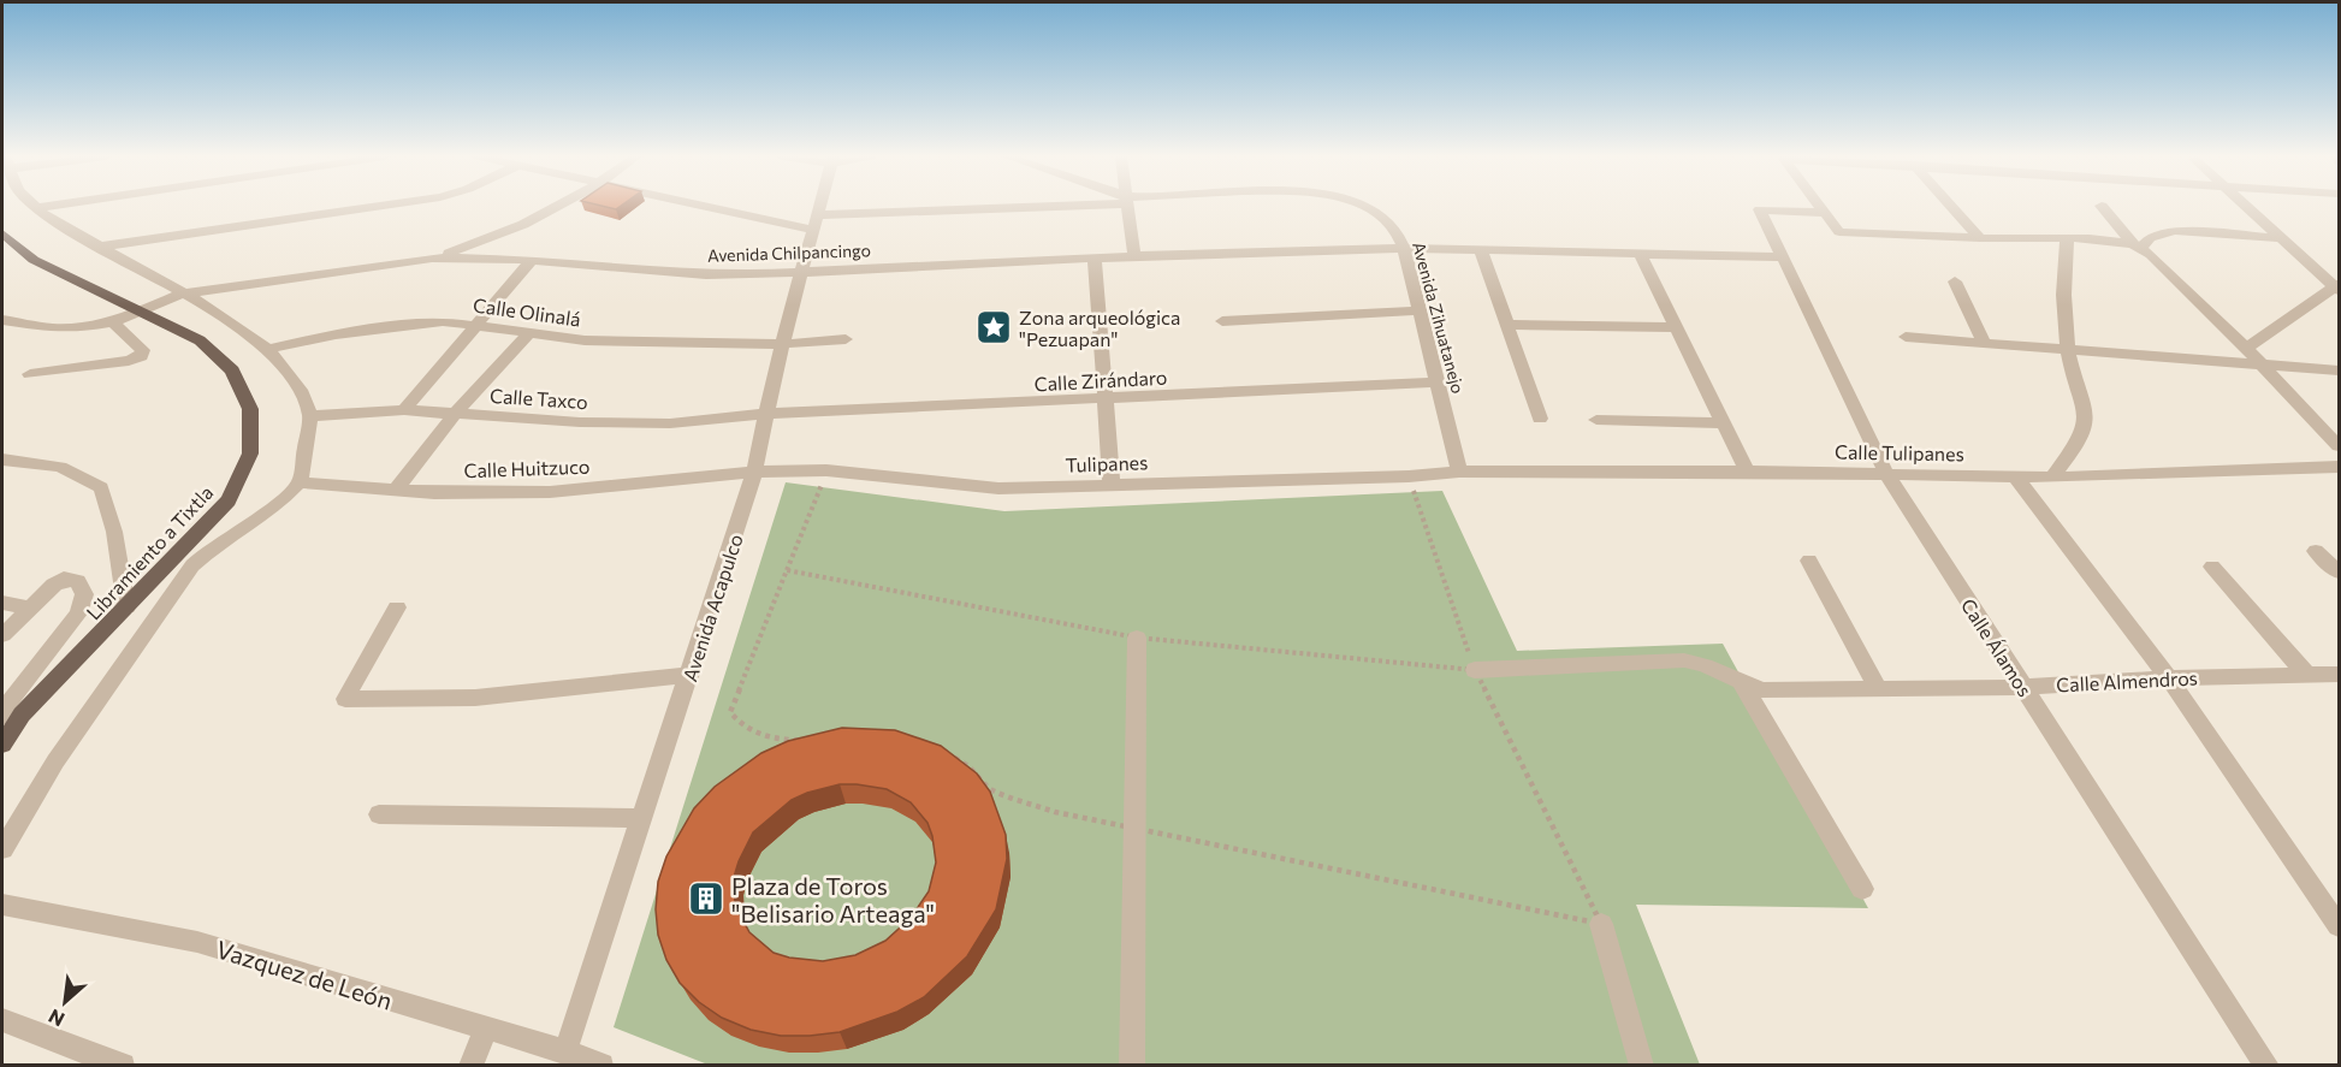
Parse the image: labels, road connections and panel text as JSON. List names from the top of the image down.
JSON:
{
  "streets": {
    "main road": ["Libramiento a Tixtla"],
    "street": [
      "Avenida Chilpancingo",
      "Calle Olinalá",
      "Avenida Zihuatanejo",
      "Calle Zirándaro",
      "Calle Taxco",
      "Calle Tulipanes",
      "Tulipanes",
      "Calle Huitzuco",
      "Avenida Acapulco",
      "Calle Álamos",
      "Calle Almendros",
      "Vazquez de León"
    ]
  },
  "crossings": [
    ["Avenida Chilpancingo", "Avenida Zihuatanejo"],
    ["Avenida Chilpancingo", "Libramiento a Tixtla"],
    ["Avenida Chilpancingo", "Avenida Acapulco"],
    ["Avenida Chilpancingo", "Calle Álamos"],
    ["Calle Olinalá", "Avenida Acapulco"],
    ["Avenida Zihuatanejo", "Calle Zirándaro"],
    ["Avenida Zihuatanejo", "Calle Tulipanes"],
    ["Avenida Zihuatanejo", "Tulipanes"],
    ["Calle Zirándaro", "Calle Taxco"],
    ["Calle Zirándaro", "Avenida Acapulco"],
    ["Calle Taxco", "Avenida Acapulco"],
    ["Calle Tulipanes", "Tulipanes"],
    ["Calle Tulipanes", "Calle Álamos"],
    ["Tulipanes", "Calle Huitzuco"],
    ["Tulipanes", "Avenida Acapulco"],
    ["Calle Huitzuco", "Avenida Acapulco"],
    ["Avenida Acapulco", "Vazquez de León"],
    ["Calle Álamos", "Calle Almendros"]
  ],
  "places": {
    "place": ["Zona arqueológica \"Pezuapan\""],
    "building": ["Plaza de Toros \"Belisario Arteaga\""]
  },
  "north": "bottom left"
}
